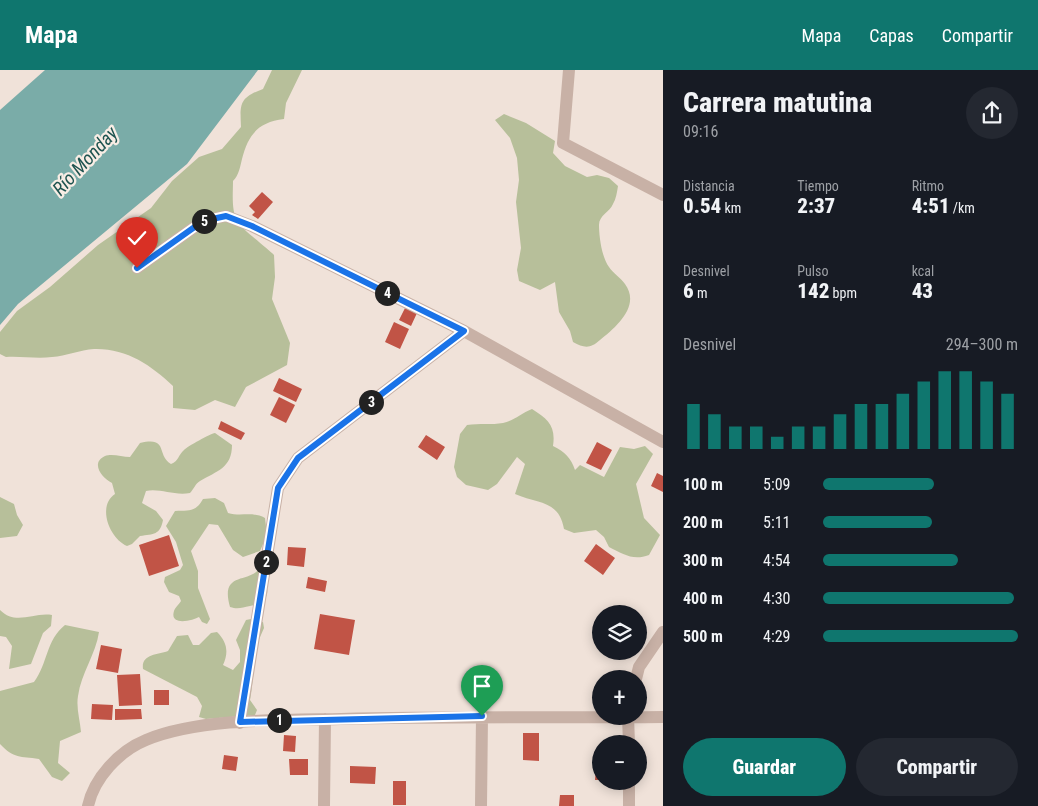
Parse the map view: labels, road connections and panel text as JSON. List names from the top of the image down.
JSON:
{
  "water": ["Río Monday"],
  "page": {
    "header": "Mapa",
    "nav": ["Mapa", "Capas", "Compartir"],
    "heading": ["Carrera matutina", "09:16"],
    "stats": [
      ["Distancia", "0.54 km"],
      ["Tiempo", "2:37"],
      ["Ritmo", "4:51 /km"],
      ["Desnivel", "6 m"],
      ["Pulso", "142 bpm"],
      ["kcal", "43"]
    ],
    "pins": [
      "5",
      "4",
      "3",
      "2",
      "1"
    ],
    "chart": ["Desnivel", "294–300 m"],
    "list": [
      {
        "name": "100 m",
        "note": "5:09"
      },
      {
        "name": "200 m",
        "note": "5:11"
      },
      {
        "name": "300 m",
        "note": "4:54"
      },
      {
        "name": "400 m",
        "note": "4:30"
      },
      {
        "name": "500 m",
        "note": "4:29"
      }
    ],
    "map_buttons": ["+", "−"],
    "buttons": ["Guardar", "Compartir"]
  }
}
